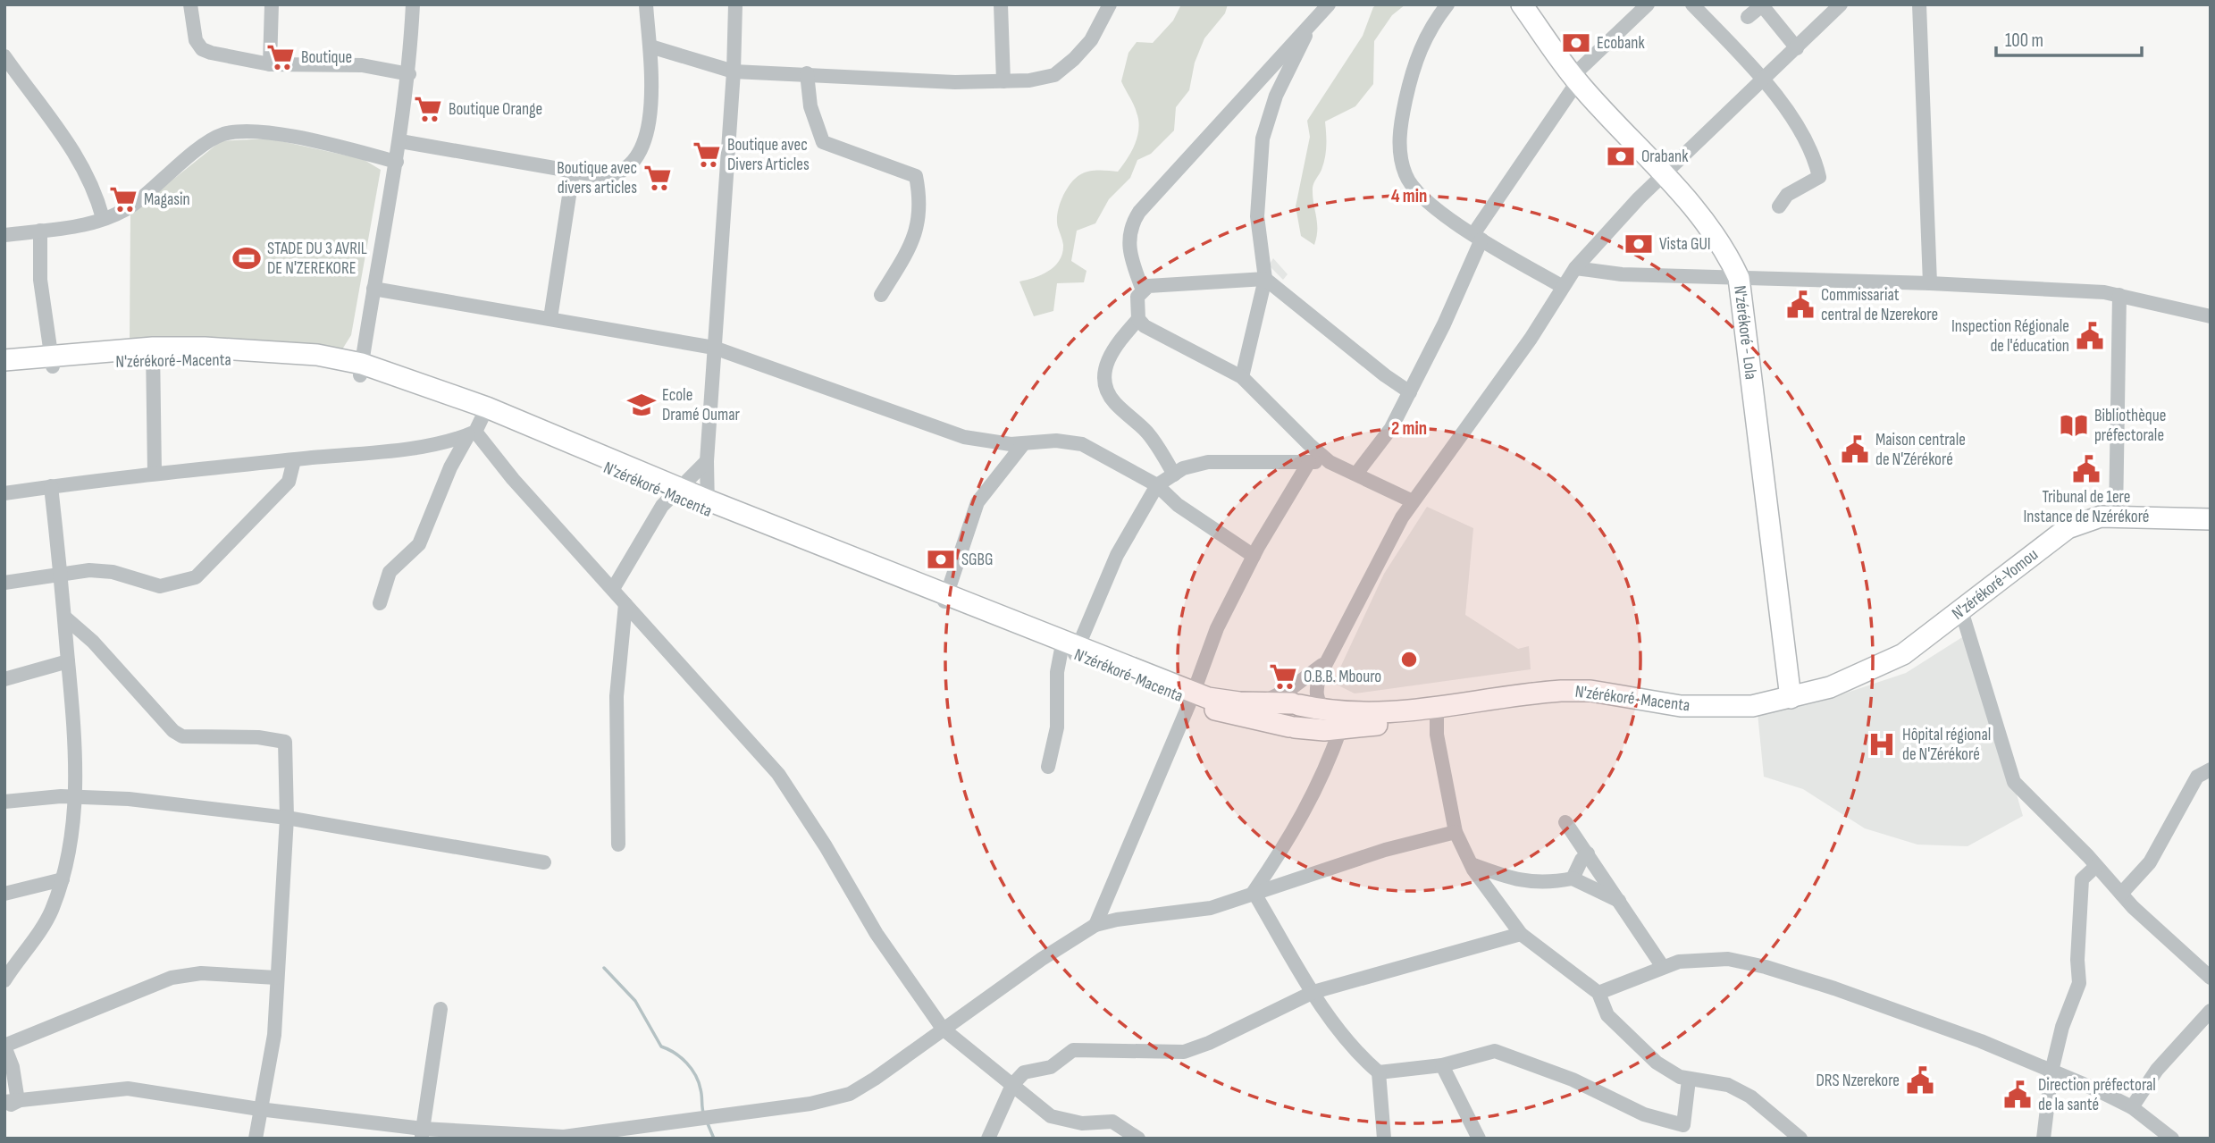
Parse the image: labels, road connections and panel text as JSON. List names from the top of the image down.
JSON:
{
  "streets": {
    "highway": ["N'zérékoré - Lola", "N'zérékoré-Macenta", "N'zérékoré-Yomou"]
  },
  "crossings": [
    ["N'zérékoré - Lola", "N'zérékoré-Macenta"],
    ["N'zérékoré - Lola", "N'zérékoré-Yomou"],
    ["N'zérékoré-Macenta", "N'zérékoré-Yomou"]
  ],
  "places": {
    "bank": [
      "Ecobank",
      "Orabank",
      "Vista GUI",
      "SGBG"
    ],
    "supermarket": [
      "Boutique",
      "Boutique Orange",
      "Boutique avec Divers Articles",
      "Boutique avec divers articles",
      "Magasin",
      "O.B.B. Mbouro"
    ],
    "sports": ["STADE DU 3 AVRIL DE N'ZEREKORE"],
    "public building": [
      "Commissariat central de Nzerekore",
      "Inspection Régionale de l'éducation",
      "Maison centrale de N'Zérékoré",
      "Tribunal de 1ere Instance de Nzérékoré",
      "DRS Nzerekore",
      "Direction préfectoral de la santé"
    ],
    "school or university": ["Ecole Dramé Oumar"],
    "library": ["Bibliothèque préfectorale"],
    "hospital": ["Hôpital régional de N'Zérékoré"]
  },
  "scale_bar": "100 m",
  "rings": ["4 min", "2 min"]
}
